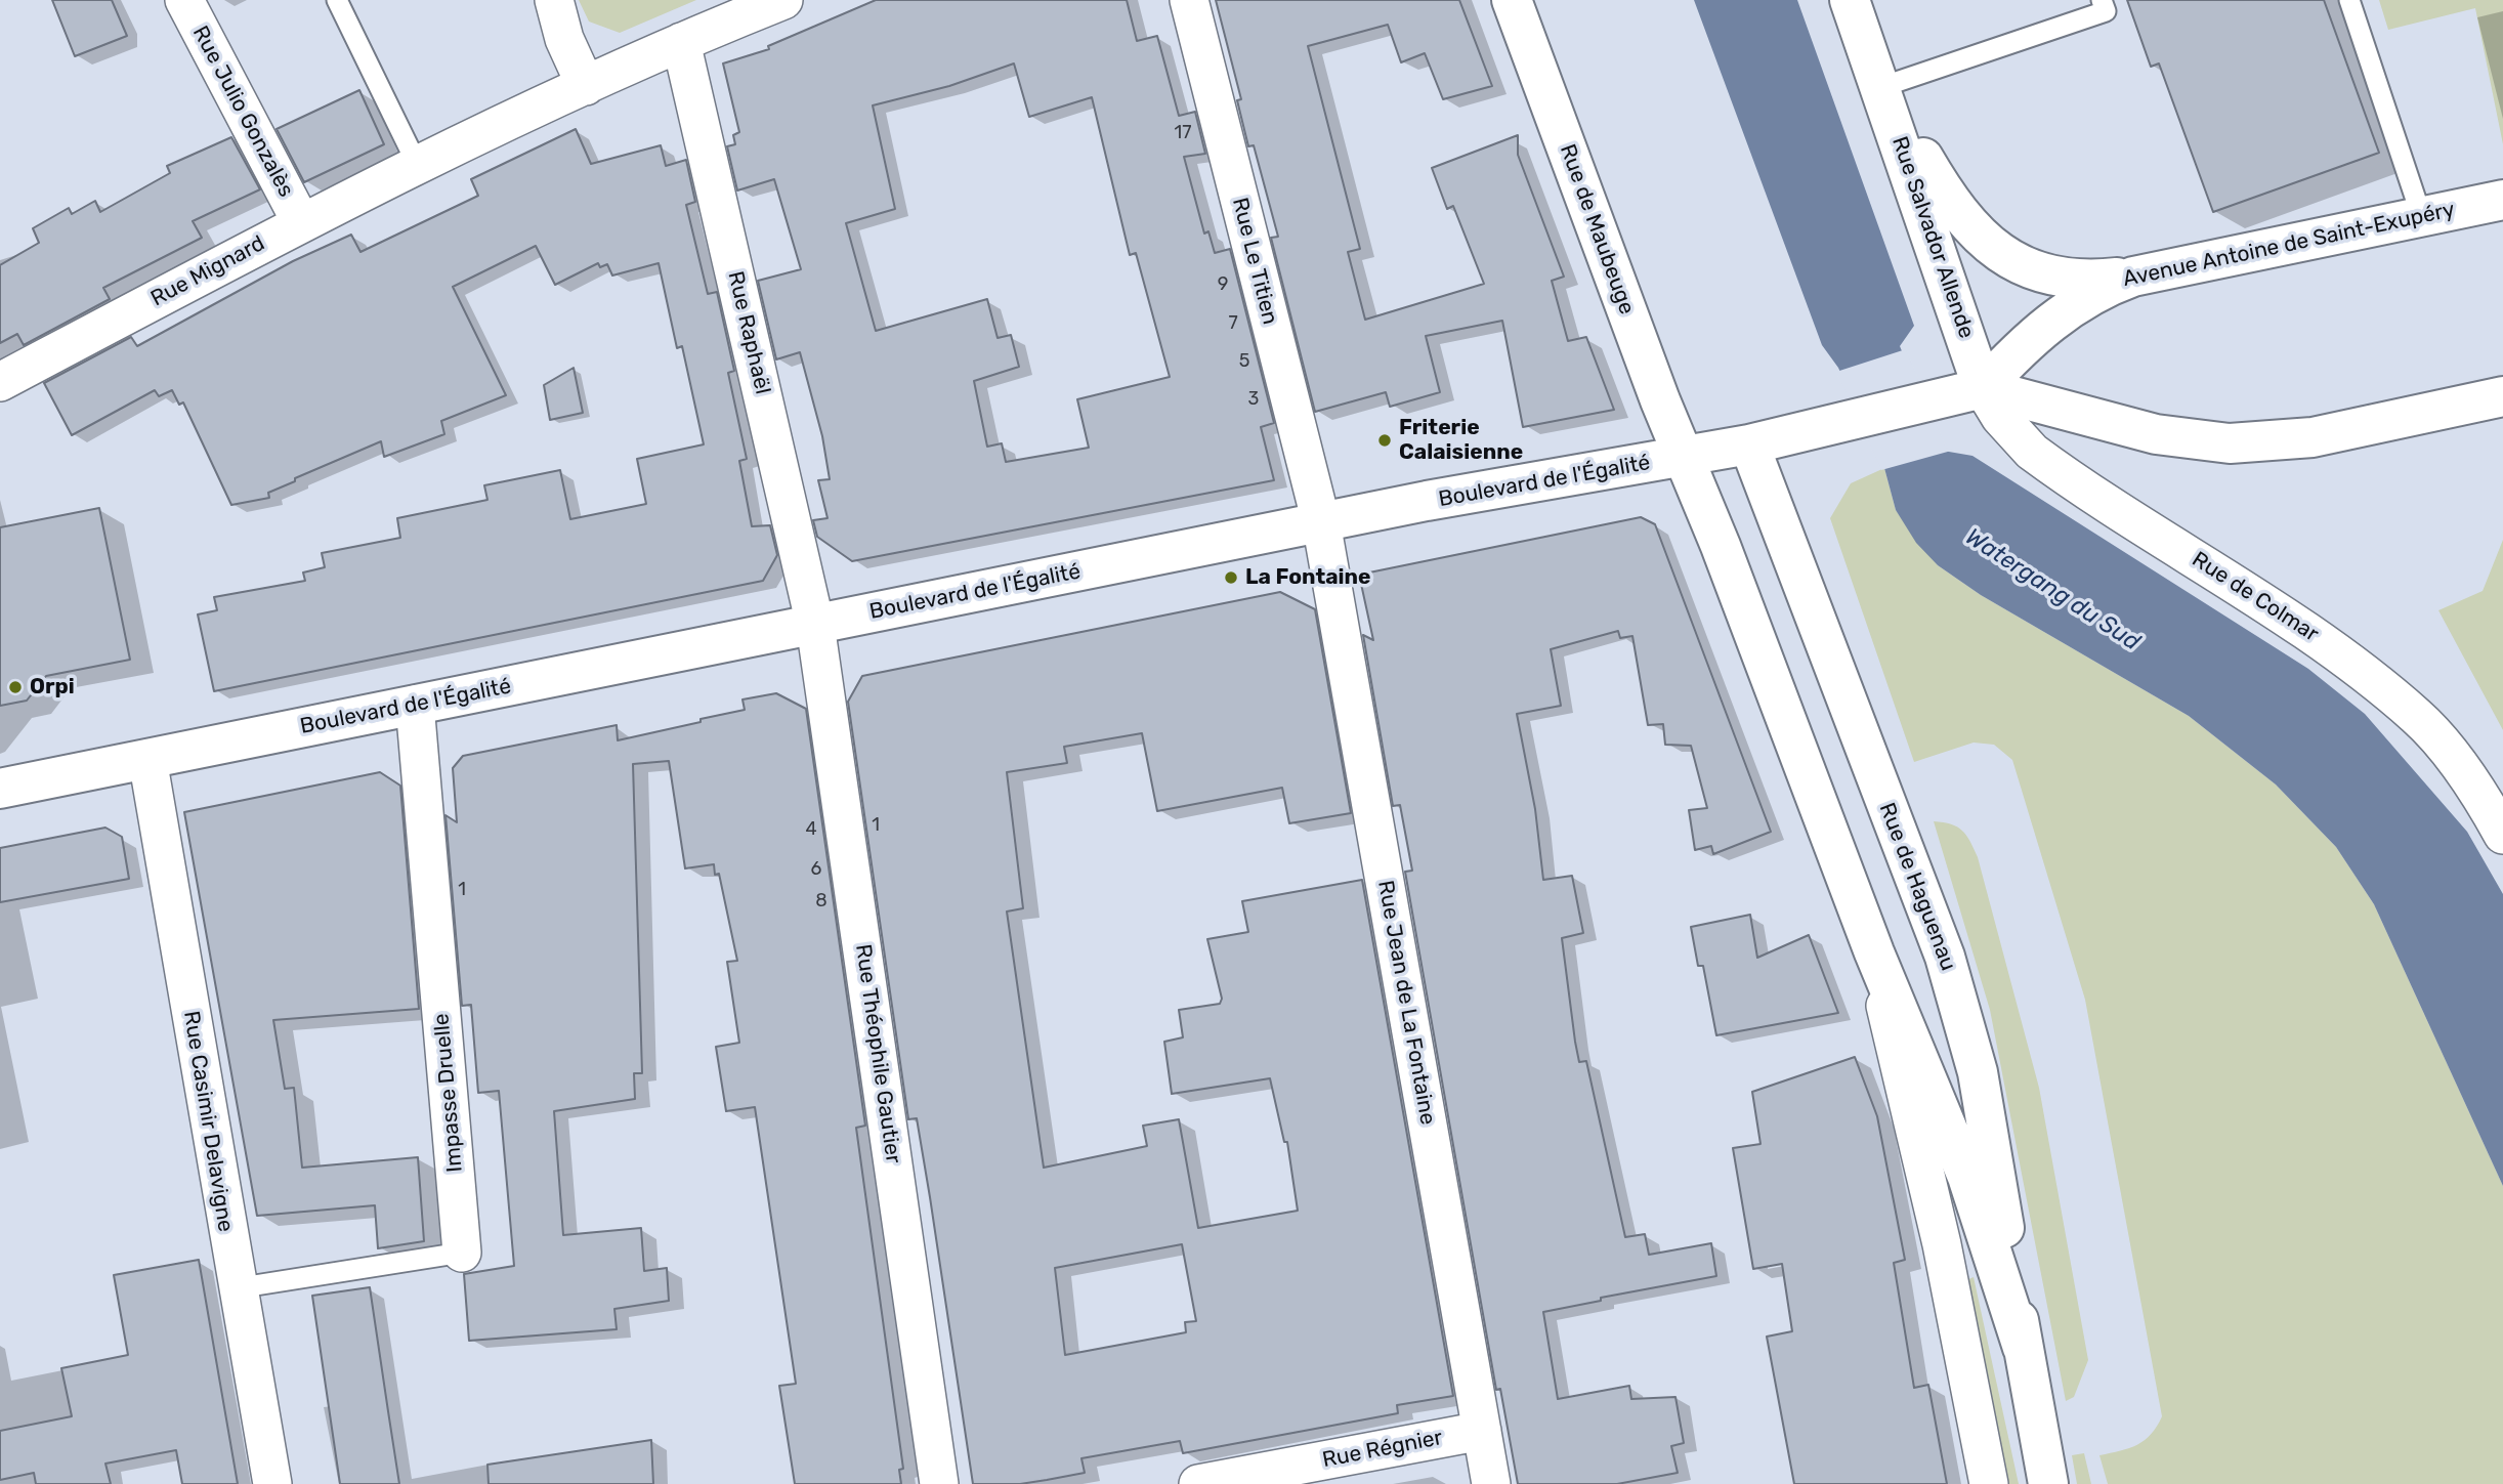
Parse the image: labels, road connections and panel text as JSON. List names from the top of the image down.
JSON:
{
  "streets": {
    "street": [
      "Rue Julio Gonzalès",
      "Rue de Maubeuge",
      "Rue Salvador Allende",
      "Avenue Antoine de Saint-Exupéry",
      "Rue Le Titien",
      "Rue Mignard",
      "Rue Raphaël",
      "Boulevard de l'Égalité",
      "Rue de Colmar",
      "Rue de Haguenau",
      "Rue Jean de La Fontaine",
      "Rue Théophile Gautier",
      "Impasse Druelle",
      "Rue Casimir Delavigne",
      "Rue Régnier"
    ]
  },
  "crossings": [
    ["Rue Julio Gonzalès", "Rue Mignard"],
    ["Rue de Maubeuge", "Boulevard de l'Égalité"],
    ["Rue de Maubeuge", "Rue de Haguenau"],
    ["Rue Salvador Allende", "Avenue Antoine de Saint-Exupéry"],
    ["Rue Salvador Allende", "Boulevard de l'Égalité"],
    ["Rue Salvador Allende", "Rue de Colmar"],
    ["Avenue Antoine de Saint-Exupéry", "Boulevard de l'Égalité"],
    ["Avenue Antoine de Saint-Exupéry", "Rue de Colmar"],
    ["Rue Le Titien", "Boulevard de l'Égalité"],
    ["Rue Le Titien", "Rue Jean de La Fontaine"],
    ["Rue Mignard", "Rue Raphaël"],
    ["Rue Raphaël", "Boulevard de l'Égalité"],
    ["Rue Raphaël", "Rue Théophile Gautier"],
    ["Boulevard de l'Égalité", "Rue de Colmar"],
    ["Boulevard de l'Égalité", "Rue de Haguenau"],
    ["Boulevard de l'Égalité", "Rue Jean de La Fontaine"],
    ["Boulevard de l'Égalité", "Rue Théophile Gautier"],
    ["Boulevard de l'Égalité", "Impasse Druelle"],
    ["Boulevard de l'Égalité", "Rue Casimir Delavigne"],
    ["Rue Jean de La Fontaine", "Rue Régnier"],
    ["Impasse Druelle", "Rue Casimir Delavigne"]
  ],
  "water": ["Watergang du Sud"],
  "places": ["Friterie Calaisienne", "La Fontaine", "Orpi"],
  "house_numbers": [
    "17",
    "9",
    "7",
    "5",
    "3",
    "1",
    "4",
    "6",
    "1",
    "8"
  ]
}
